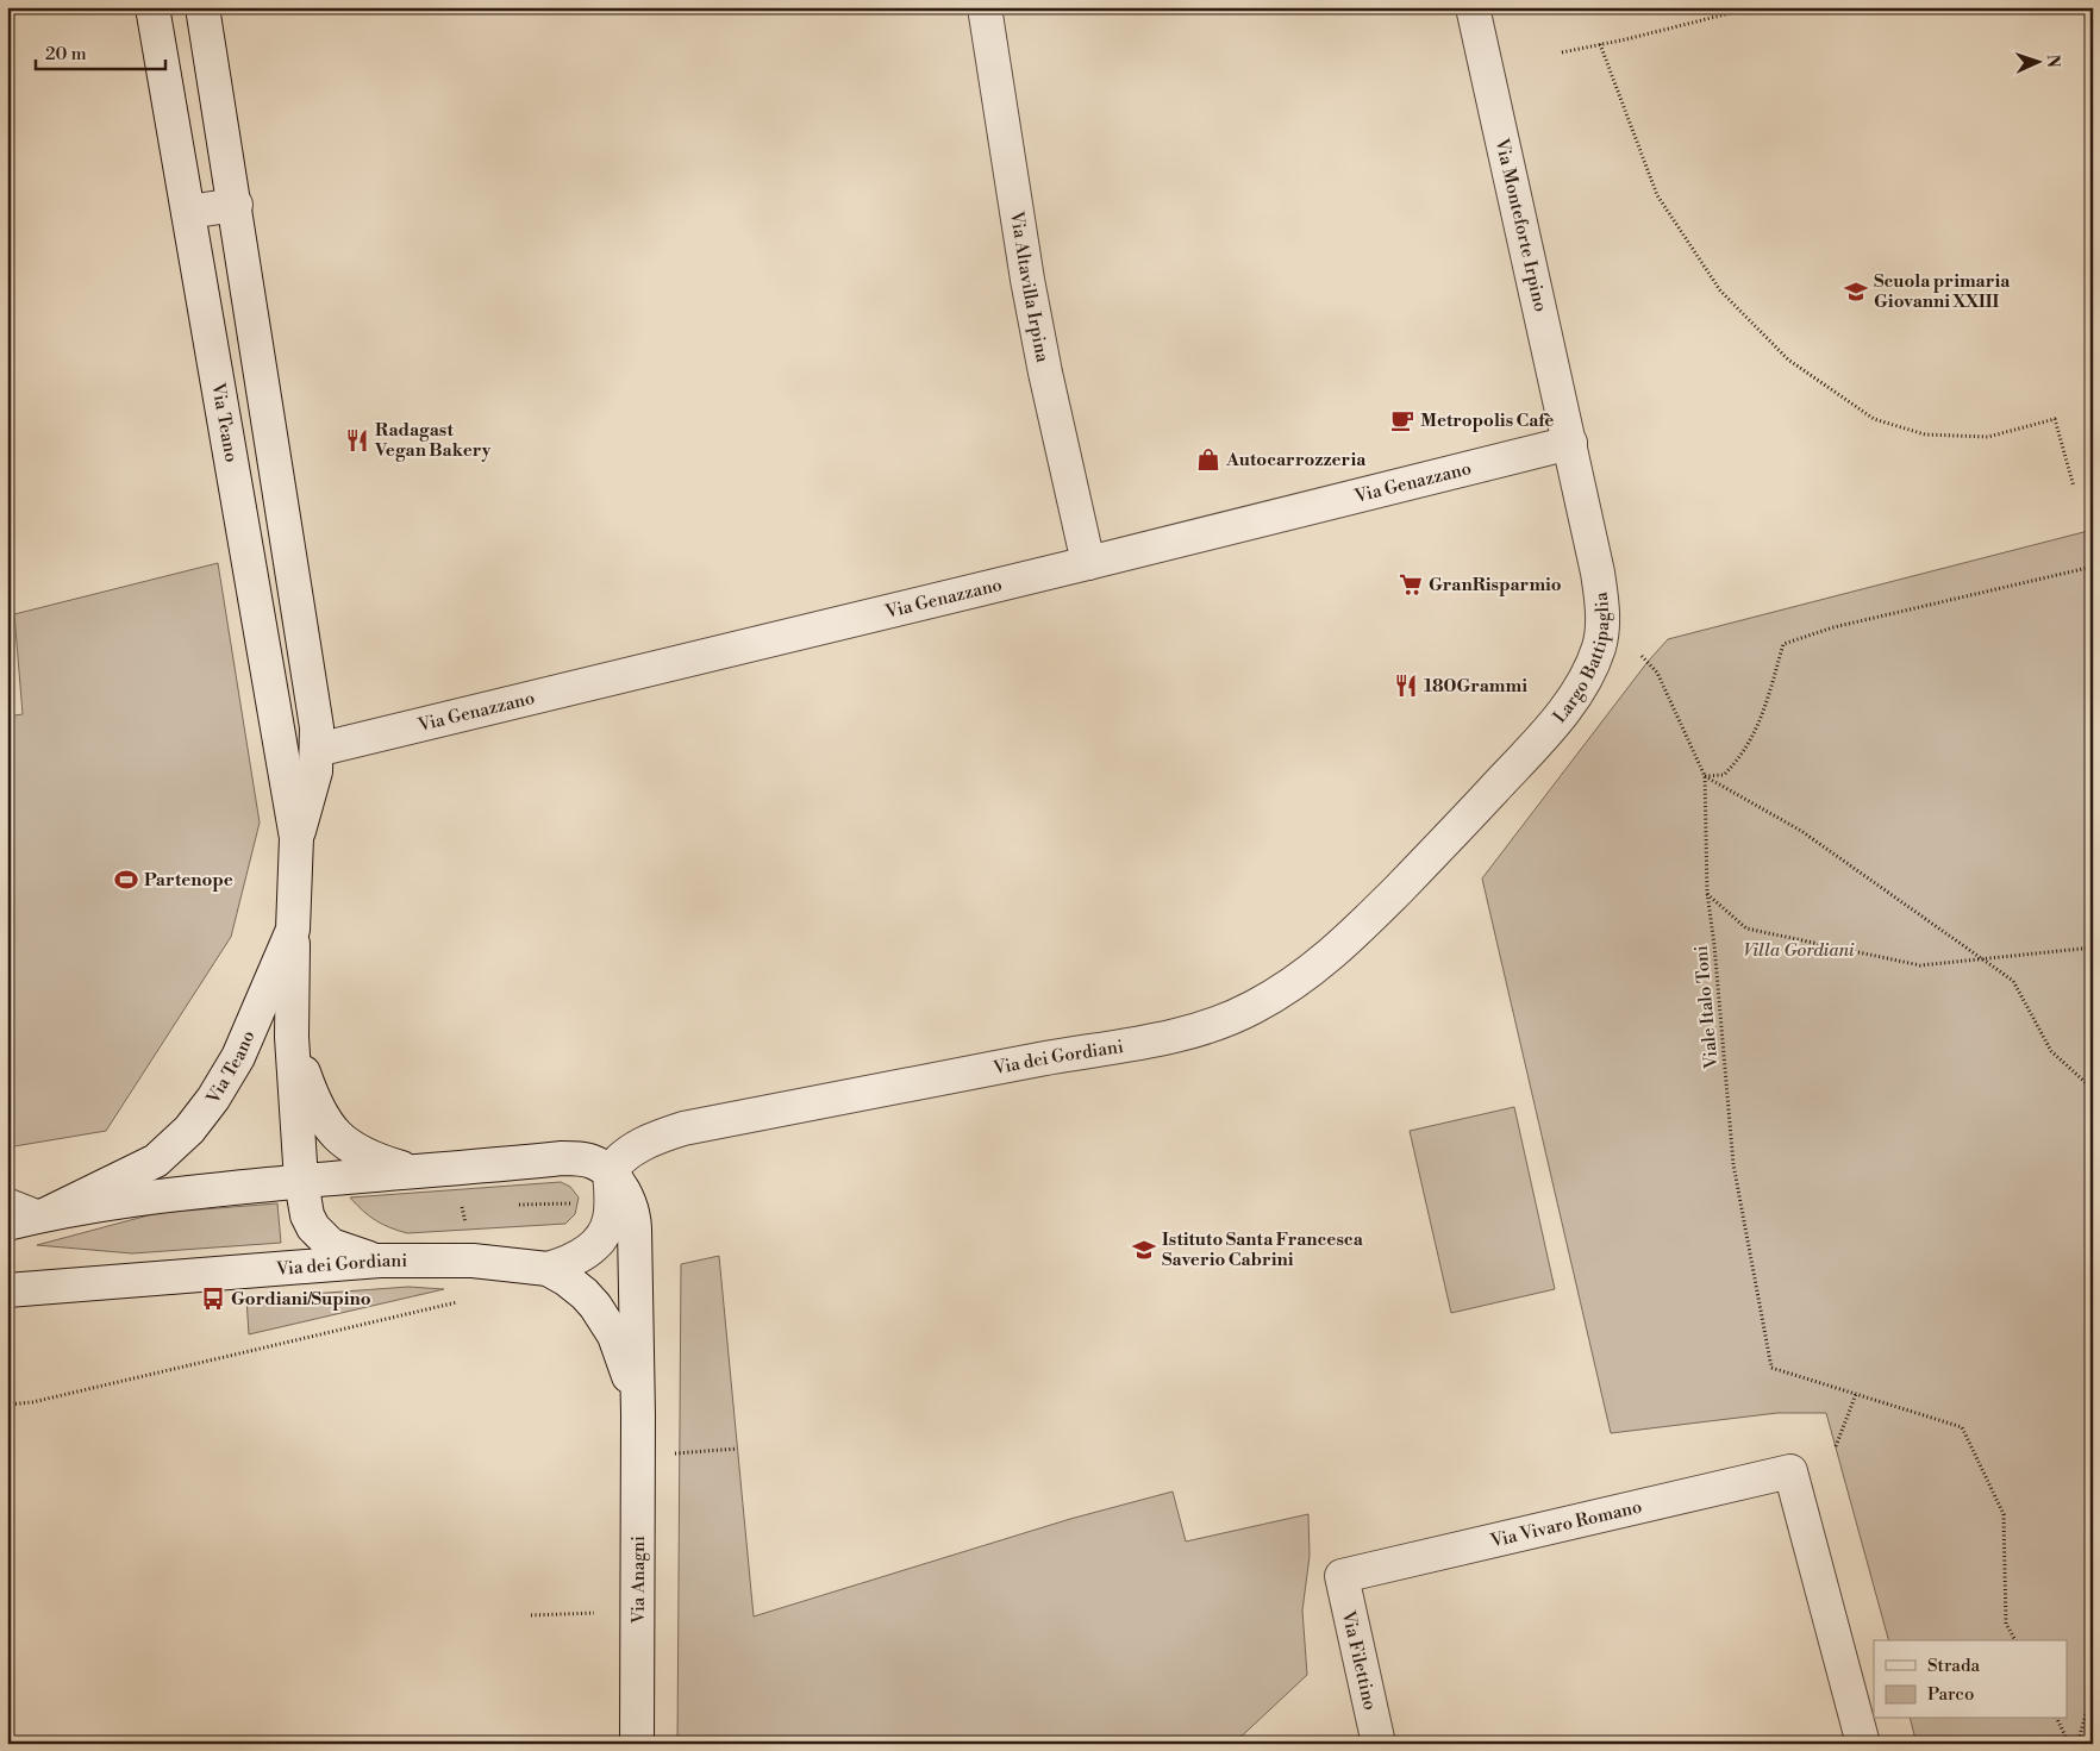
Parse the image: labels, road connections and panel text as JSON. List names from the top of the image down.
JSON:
{
  "streets": {
    "street": [
      "Via Monteforte Irpino",
      "Via Altavilla Irpina",
      "Via Teano",
      "Via Genazzano",
      "Largo Battipaglia",
      "Via dei Gordiani",
      "Via Vivaro Romano",
      "Via Anagni",
      "Via Filettino"
    ],
    "path": ["Viale Italo Toni"]
  },
  "crossings": [
    ["Via Monteforte Irpino", "Via Genazzano"],
    ["Via Monteforte Irpino", "Largo Battipaglia"],
    ["Via Altavilla Irpina", "Via Genazzano"],
    ["Via Teano", "Via Genazzano"],
    ["Via Genazzano", "Largo Battipaglia"],
    ["Largo Battipaglia", "Via dei Gordiani"],
    ["Via dei Gordiani", "Via Anagni"],
    ["Via Vivaro Romano", "Via Filettino"]
  ],
  "parks": ["Villa Gordiani"],
  "places": {
    "school or university": ["Scuola primaria Giovanni XXIII", "Istituto Santa Francesca Saverio Cabrini"],
    "cafe": ["Metropolis Cafè"],
    "restaurant": ["Radagast Vegan Bakery", "180Grammi"],
    "shop": ["Autocarrozzeria"],
    "supermarket": ["GranRisparmio"],
    "sports": ["Partenope"],
    "bus stop": ["Gordiani/Supino"]
  },
  "legend": ["Strada", "Parco"],
  "scale_bar": "20 m",
  "north": "right"
}
